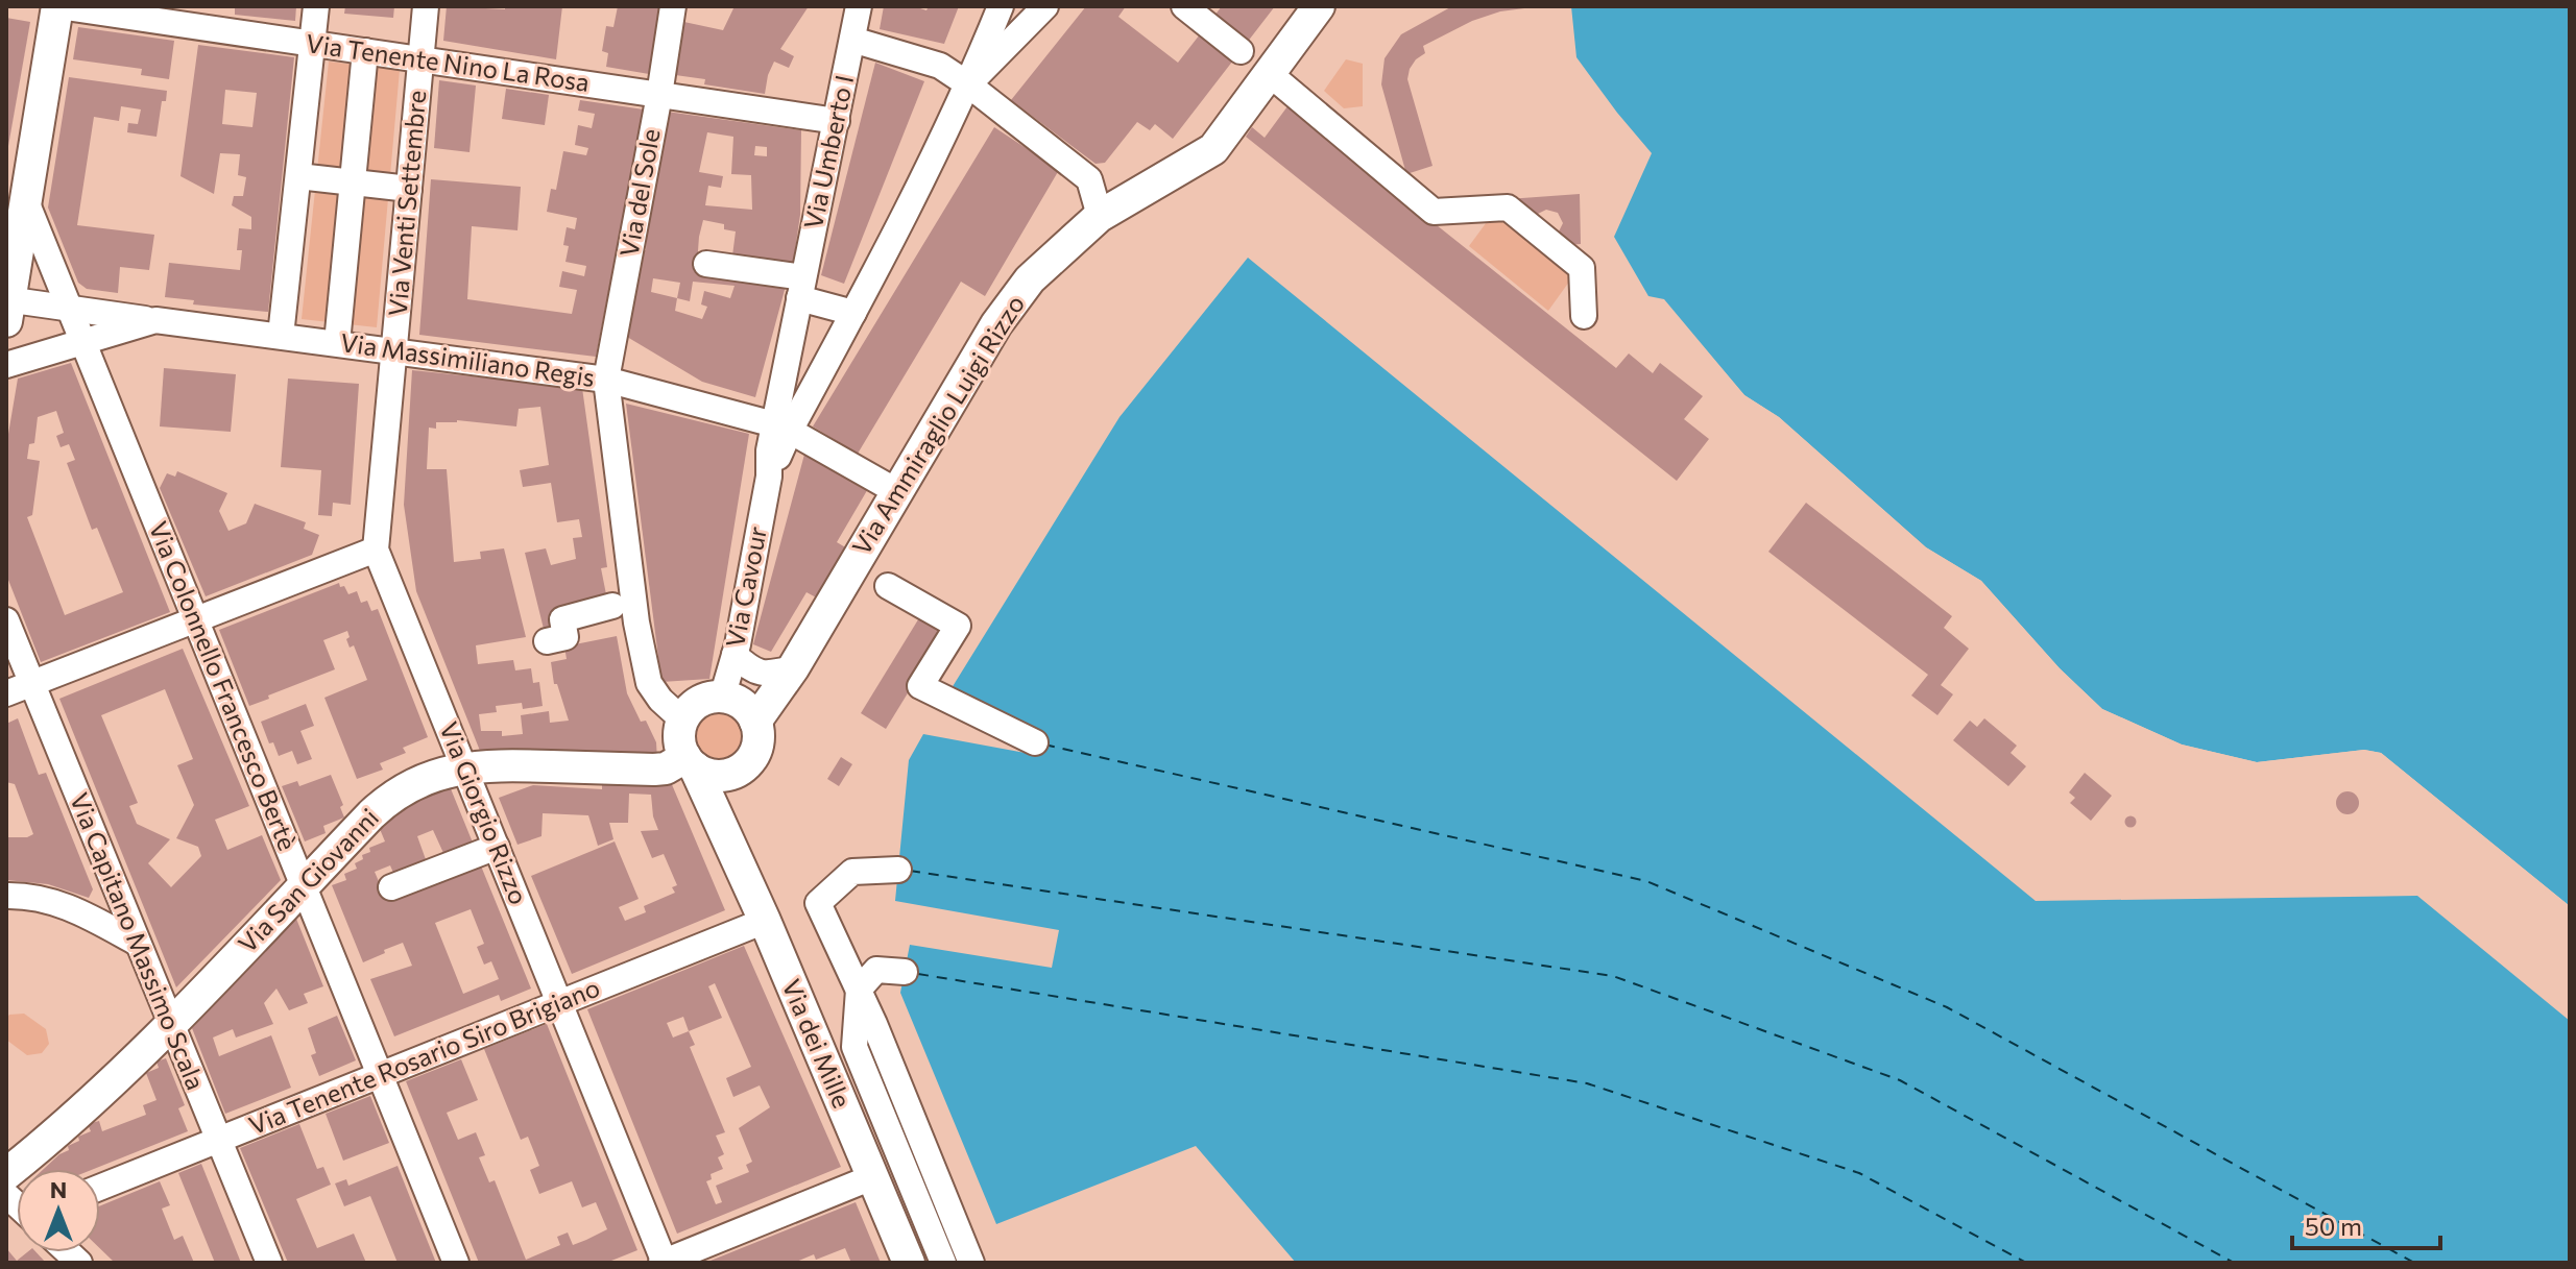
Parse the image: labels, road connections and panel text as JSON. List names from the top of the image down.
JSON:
{
  "streets": {
    "main road": ["Via Ammiraglio Luigi Rizzo", "Via San Giovanni", "Via dei Mille"],
    "street": [
      "Via Tenente Nino La Rosa",
      "Via Umberto I",
      "Via del Sole",
      "Via Venti Settembre",
      "Via Massimiliano Regis",
      "Via Cavour",
      "Via Colonnello Francesco Bertè",
      "Via Giorgio Rizzo",
      "Via Capitano Massimo Scala",
      "Via Tenente Rosario Siro Brigiano"
    ]
  },
  "crossings": [
    ["Via Tenente Nino La Rosa", "Via Umberto I"],
    ["Via Tenente Nino La Rosa", "Via del Sole"],
    ["Via Tenente Nino La Rosa", "Via Venti Settembre"],
    ["Via Umberto I", "Via Massimiliano Regis"],
    ["Via Umberto I", "Via Cavour"],
    ["Via del Sole", "Via Massimiliano Regis"],
    ["Via del Sole", "Via Ammiraglio Luigi Rizzo"],
    ["Via del Sole", "Via Cavour"],
    ["Via del Sole", "Via San Giovanni"],
    ["Via del Sole", "Via dei Mille"],
    ["Via Venti Settembre", "Via Massimiliano Regis"],
    ["Via Venti Settembre", "Via Giorgio Rizzo"],
    ["Via Massimiliano Regis", "Via Ammiraglio Luigi Rizzo"],
    ["Via Massimiliano Regis", "Via Cavour"],
    ["Via Massimiliano Regis", "Via Colonnello Francesco Bertè"],
    ["Via Massimiliano Regis", "Via Giorgio Rizzo"],
    ["Via Ammiraglio Luigi Rizzo", "Via Cavour"],
    ["Via Ammiraglio Luigi Rizzo", "Via San Giovanni"],
    ["Via Ammiraglio Luigi Rizzo", "Via dei Mille"],
    ["Via Cavour", "Via San Giovanni"],
    ["Via Cavour", "Via dei Mille"],
    ["Via Colonnello Francesco Bertè", "Via San Giovanni"],
    ["Via Colonnello Francesco Bertè", "Via Tenente Rosario Siro Brigiano"],
    ["Via Giorgio Rizzo", "Via San Giovanni"],
    ["Via Giorgio Rizzo", "Via Tenente Rosario Siro Brigiano"],
    ["Via San Giovanni", "Via Capitano Massimo Scala"],
    ["Via San Giovanni", "Via dei Mille"],
    ["Via Capitano Massimo Scala", "Via Tenente Rosario Siro Brigiano"],
    ["Via dei Mille", "Via Tenente Rosario Siro Brigiano"]
  ],
  "scale_bar": "50 m",
  "north": "top"
}
